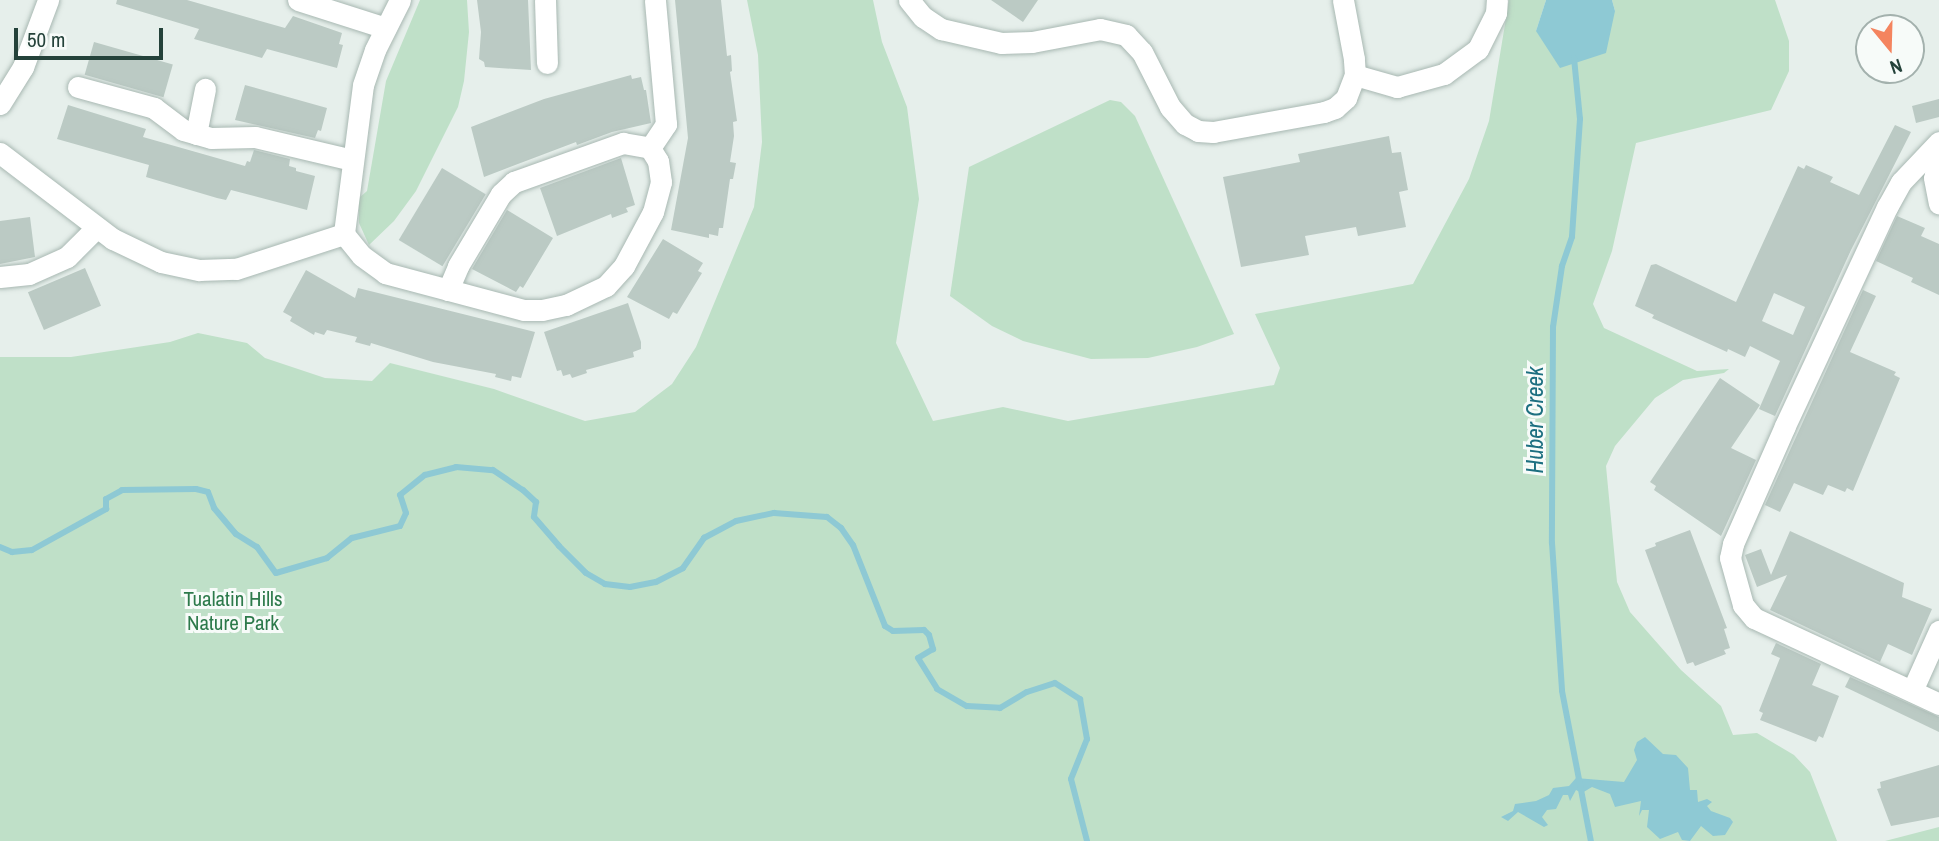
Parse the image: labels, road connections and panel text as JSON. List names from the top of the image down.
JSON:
{
  "water": ["Huber Creek"],
  "parks": ["Tualatin Hills Nature Park"],
  "scale_bar": "50 m",
  "north": "bottom"
}
